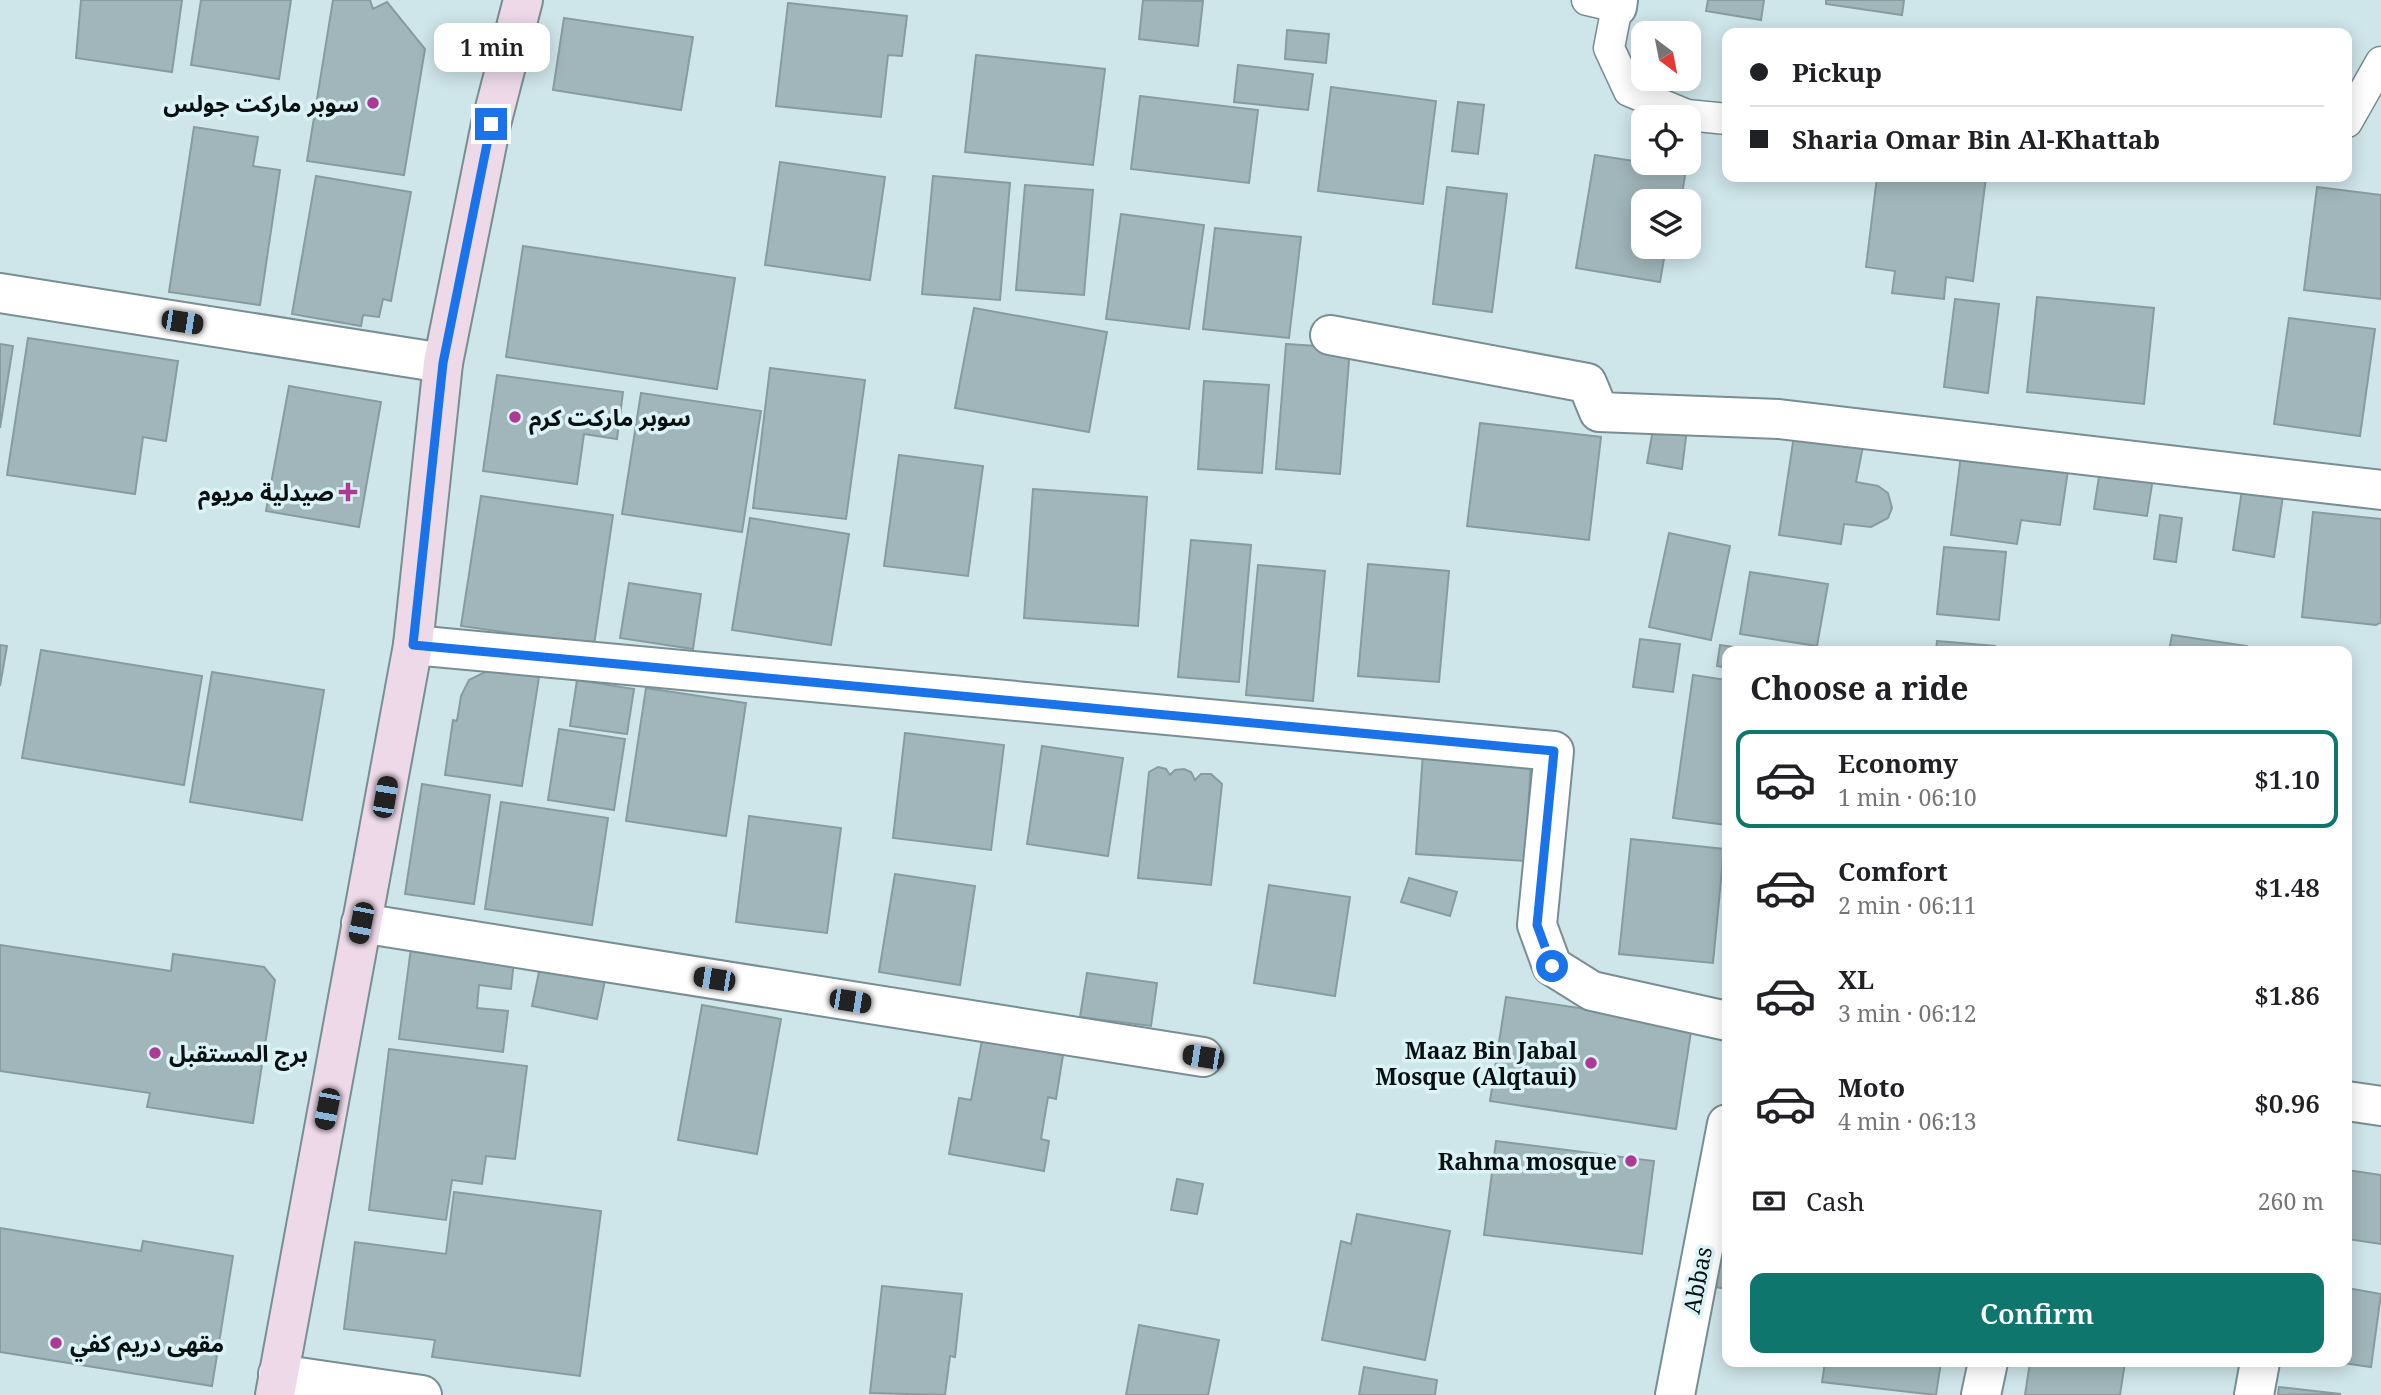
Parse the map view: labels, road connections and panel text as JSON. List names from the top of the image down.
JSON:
{
  "streets": {
    "street": ["Abbas"]
  },
  "places": {
    "other": [
      "سوبر ماركت جولس",
      "سوبر ماركت كرم",
      "برج المستقبل",
      "Maaz Bin Jabal Mosque (Alqtaui)",
      "Rahma mosque",
      "مقهى دريم كفي"
    ],
    "health": ["صيدلية مريوم"]
  },
  "north": "bottom right",
  "page": {
    "bubble": "1 min",
    "banner": ["Pickup", "Sharia Omar Bin Al-Khattab"],
    "heading": "Choose a ride",
    "list": [
      {
        "name": "Economy",
        "note": "1 min · 06:10",
        "value": "$1.10"
      },
      {
        "name": "Comfort",
        "note": "2 min · 06:11",
        "value": "$1.48"
      },
      {
        "name": "XL",
        "note": "3 min · 06:12",
        "value": "$1.86"
      },
      {
        "name": "Moto",
        "note": "4 min · 06:13",
        "value": "$0.96"
      }
    ],
    "pay": ["Cash", "260 m"],
    "buttons": "Confirm"
  }
}
